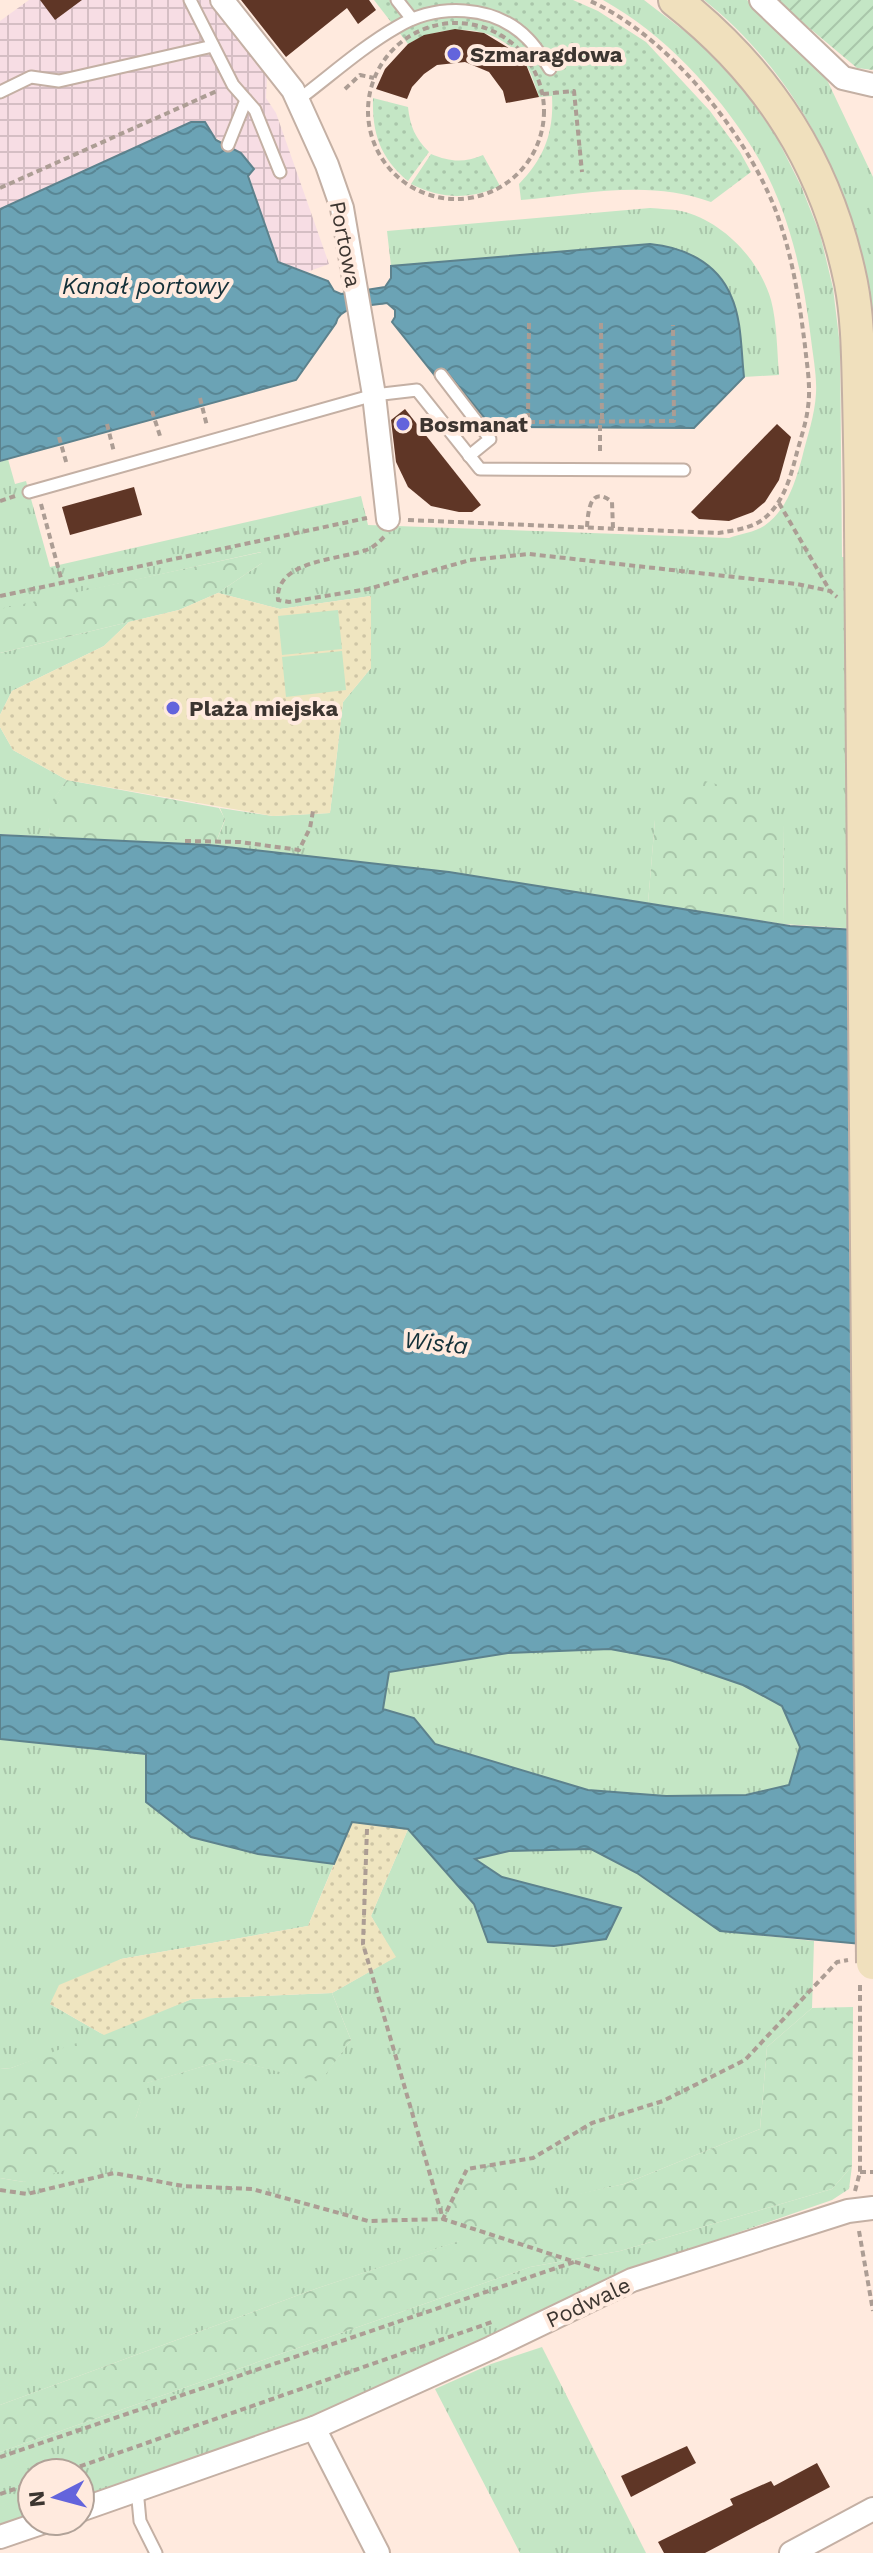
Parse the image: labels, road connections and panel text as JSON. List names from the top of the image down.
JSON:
{
  "streets": {
    "street": ["Portowa", "Podwale"]
  },
  "water": ["Kanał portowy", "Wisła"],
  "places": ["Szmaragdowa", "Bosmanat", "Plaża miejska"],
  "north": "left"
}
